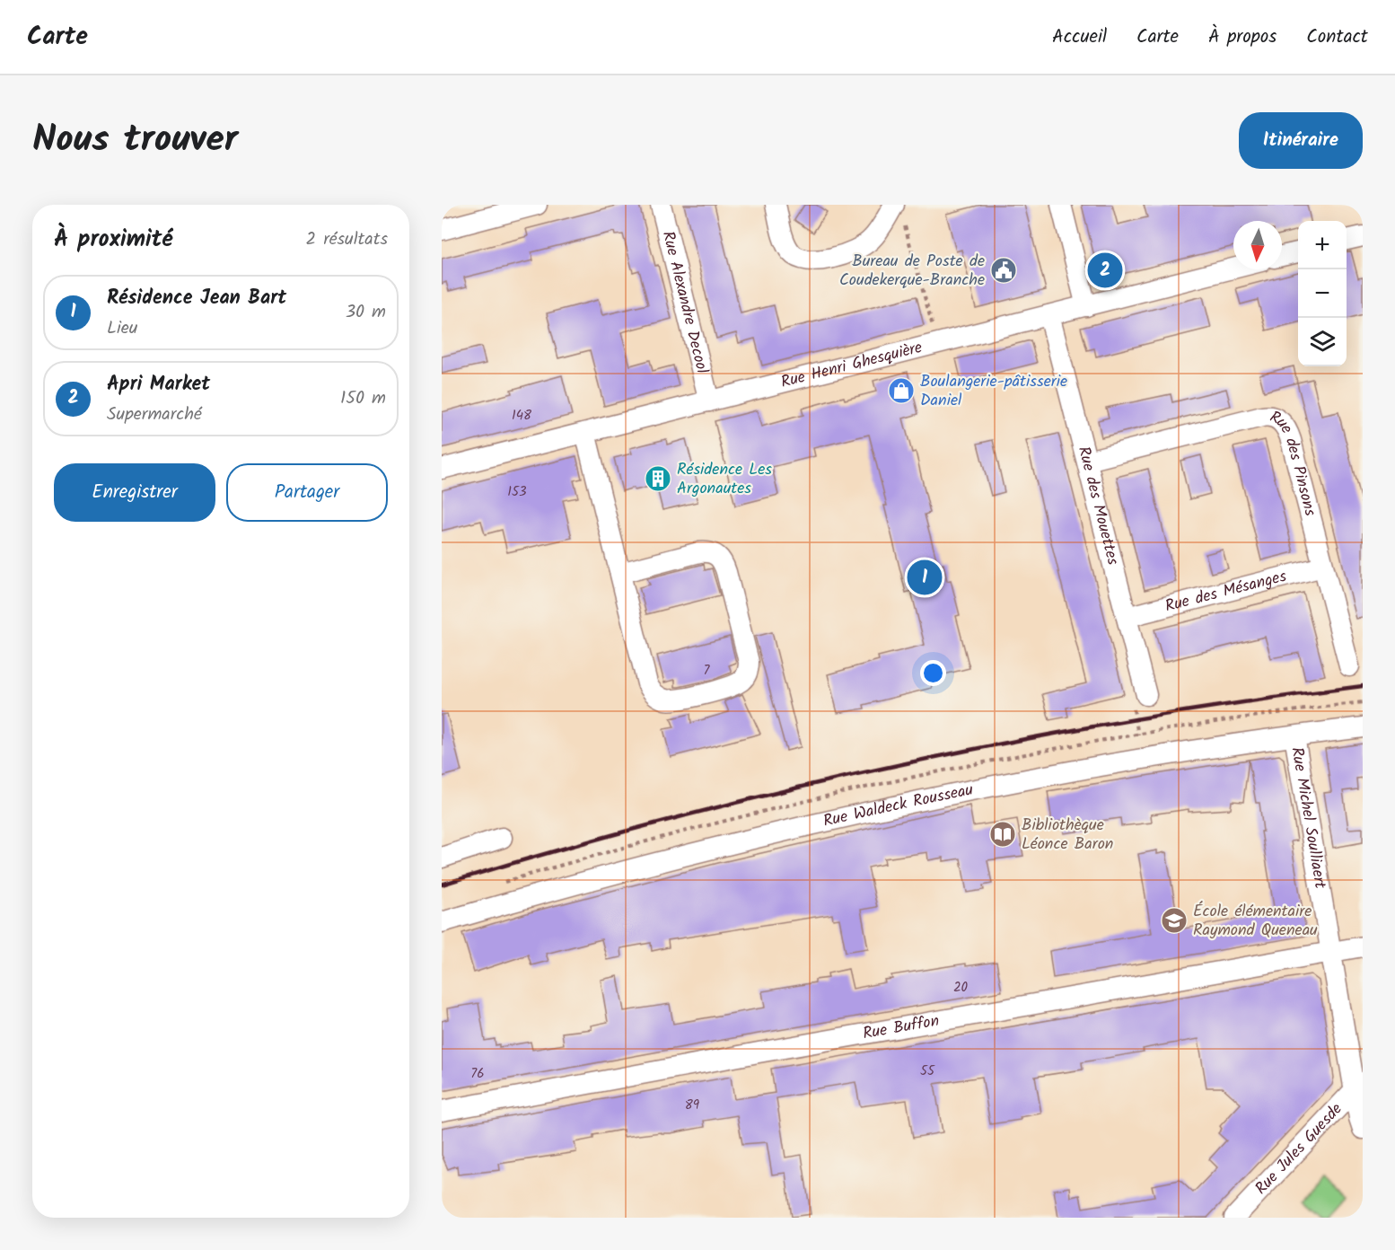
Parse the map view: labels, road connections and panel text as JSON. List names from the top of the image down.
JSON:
{
  "streets": {
    "street": [
      "Rue Alexandre Decool",
      "Rue Henri Ghesquière",
      "Rue des Pinsons",
      "Rue des Mouettes",
      "Rue des Mésanges",
      "Rue Waldeck Rousseau",
      "Rue Michel Soulliaert",
      "Rue Buffon",
      "Rue Jules Guesde"
    ]
  },
  "crossings": [
    ["Rue Alexandre Decool", "Rue Henri Ghesquière"],
    ["Rue Henri Ghesquière", "Rue des Mouettes"],
    ["Rue des Pinsons", "Rue des Mouettes"],
    ["Rue des Pinsons", "Rue des Mésanges"],
    ["Rue des Mouettes", "Rue des Mésanges"],
    ["Rue Waldeck Rousseau", "Rue Michel Soulliaert"],
    ["Rue Michel Soulliaert", "Rue Buffon"],
    ["Rue Michel Soulliaert", "Rue Jules Guesde"]
  ],
  "places": {
    "public building": ["Bureau de Poste de Coudekerque-Branche"],
    "shop": ["Boulangerie-pâtisserie Daniel"],
    "building": ["Résidence Les Argonautes"],
    "library": ["Bibliothèque Léonce Baron"],
    "school or university": ["École élémentaire Raymond Queneau"]
  },
  "house_numbers": [
    "148",
    "153",
    "7",
    "20",
    "55",
    "76",
    "89"
  ],
  "north": "bottom",
  "page": {
    "header": "Carte",
    "nav": [
      "Accueil",
      "Carte",
      "À propos",
      "Contact"
    ],
    "title": "Nous trouver",
    "buttons": [
      "Itinéraire",
      ["Enregistrer", "Partager"]
    ],
    "heading": ["À proximité", "2 résultats"],
    "map_buttons": ["+", "−"],
    "pins": ["2", "1"],
    "list": [
      {
        "mark": "1",
        "name": "Résidence Jean Bart",
        "note": "Lieu",
        "value": "30 m"
      },
      {
        "mark": "2",
        "name": "Apri Market",
        "note": "Supermarché",
        "value": "150 m"
      }
    ]
  }
}
